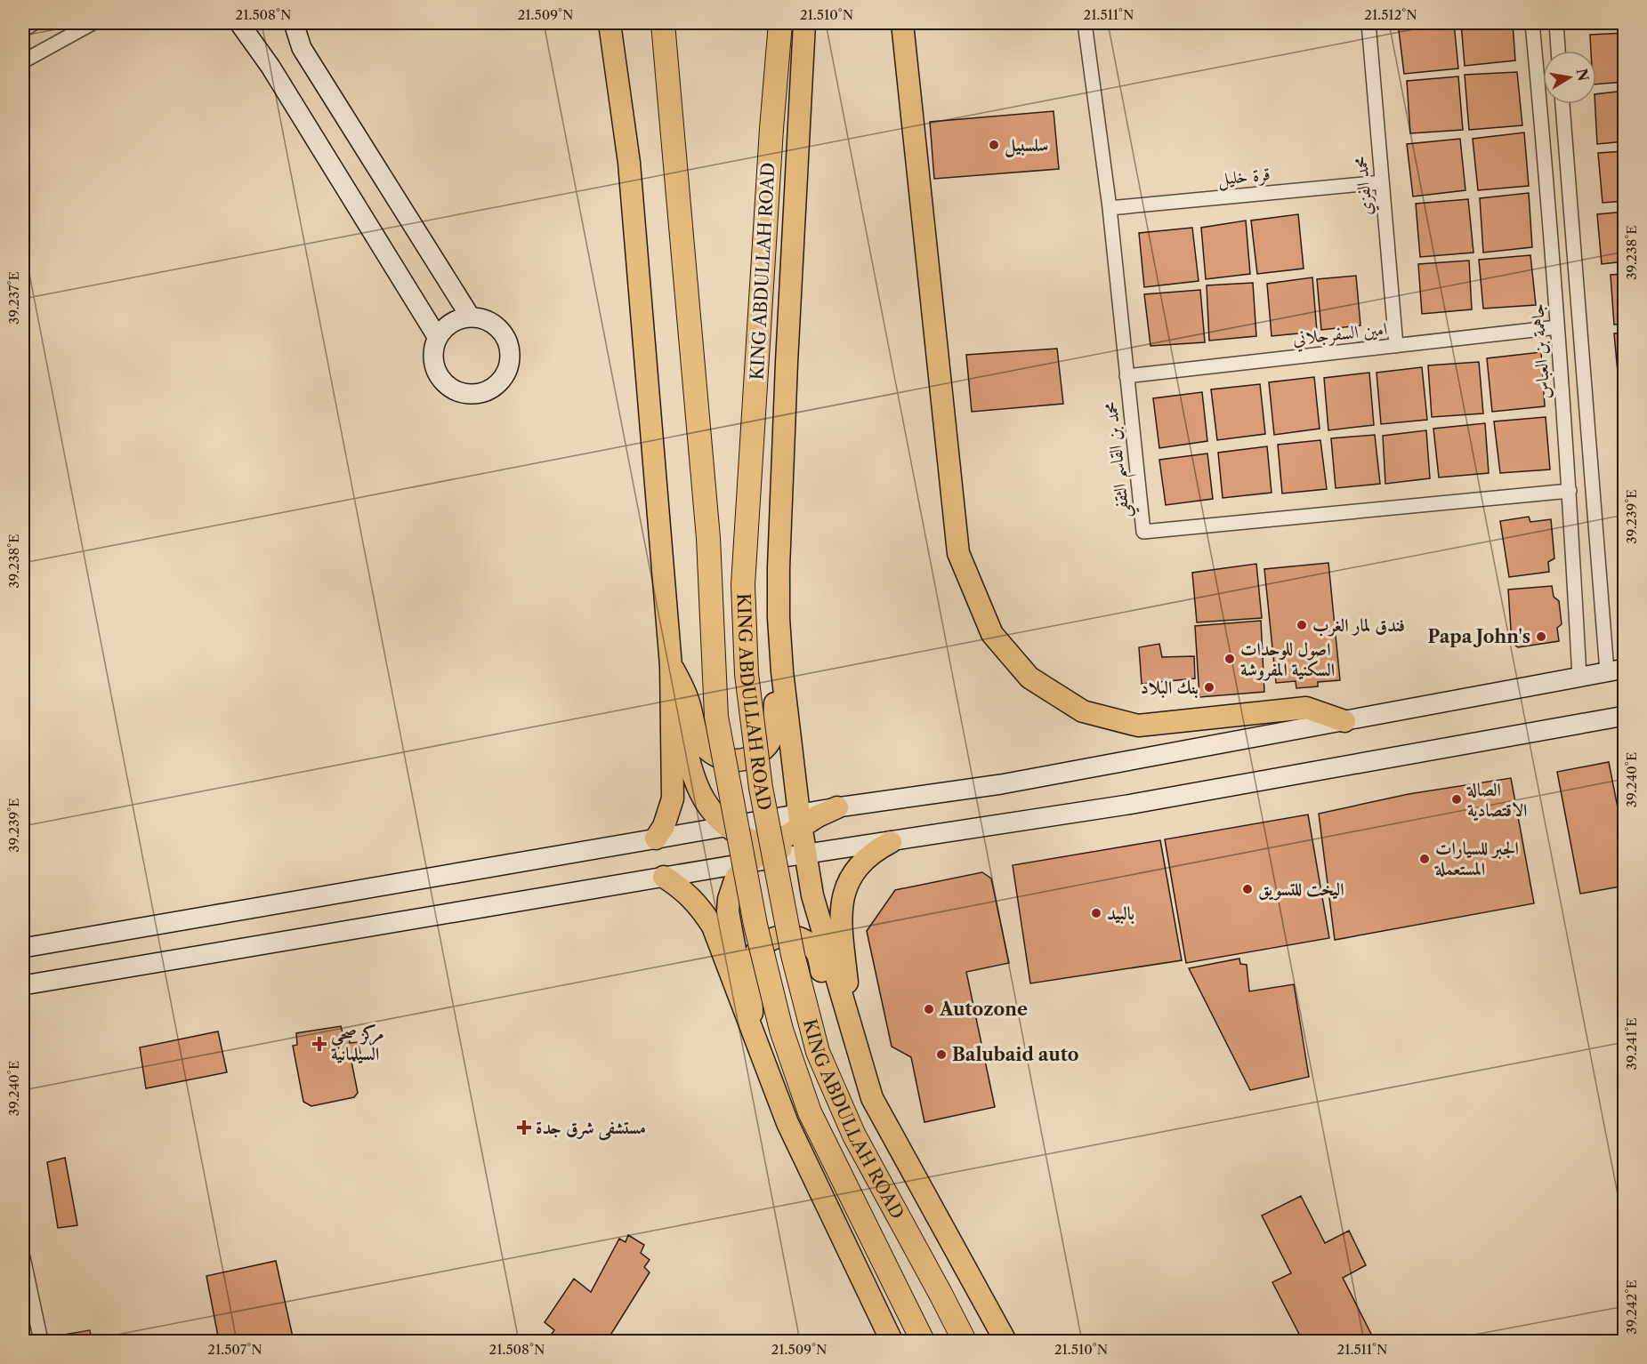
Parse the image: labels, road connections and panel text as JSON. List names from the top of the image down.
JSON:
{
  "streets": {
    "highway": ["KING ABDULLAH ROAD"],
    "street": [
      "قرة خليل",
      "محمد الفزي",
      "امين السفرجلاني",
      "جاهمة بن العباس",
      "محمد بن القاسم الثقفي"
    ]
  },
  "crossings": [
    ["قرة خليل", "محمد الفزي"],
    ["قرة خليل", "محمد بن القاسم الثقفي"],
    ["محمد الفزي", "امين السفرجلاني"],
    ["امين السفرجلاني", "جاهمة بن العباس"],
    ["امين السفرجلاني", "محمد بن القاسم الثقفي"],
    ["جاهمة بن العباس", "محمد بن القاسم الثقفي"]
  ],
  "places": {
    "other": [
      "سلسبيل",
      "فندق لمار الغرب",
      "Papa John's",
      "اصول للوحدات السكنية المفروشة",
      "بنك البلاد",
      "الصالة الاقتصادية",
      "الجبر للسيارات المستعملة",
      "اليخت للتسويق",
      "بالبيد",
      "Autozone",
      "Balubaid auto"
    ],
    "health": ["مركز صحي السيلمانية", "مستشفى شرق جدة"]
  },
  "north": "right",
  "coordinates": [
    "21.508°N",
    "21.509°N",
    "21.510°N",
    "21.511°N",
    "21.512°N",
    "39.238°E",
    "39.237°E",
    "39.239°E",
    "39.240°E",
    "39.241°E",
    "39.242°E",
    "21.507°N"
  ]
}
